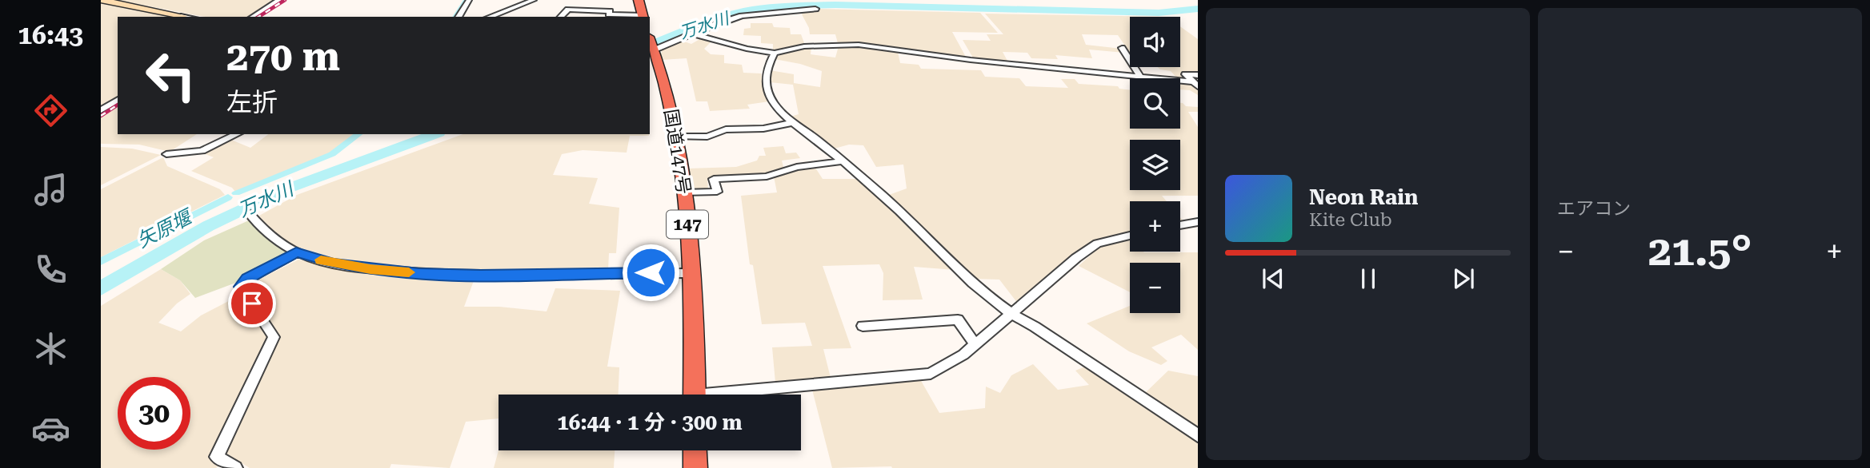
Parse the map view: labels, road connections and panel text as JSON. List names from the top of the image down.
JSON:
{
  "streets": {
    "highway": ["国道147号", "147"]
  },
  "water": ["万水川", "矢原堰"],
  "page": {
    "tabs": "16:43",
    "tile": "エアコン",
    "map_buttons": ["+", "−"],
    "turn": ["270 m", "左折"],
    "song": ["Neon Rain", "Kite Club"],
    "heat": ["−", "21.5°", "+"],
    "limit": "30",
    "trip": "16:44 · 1 分 · 300 m"
  }
}
